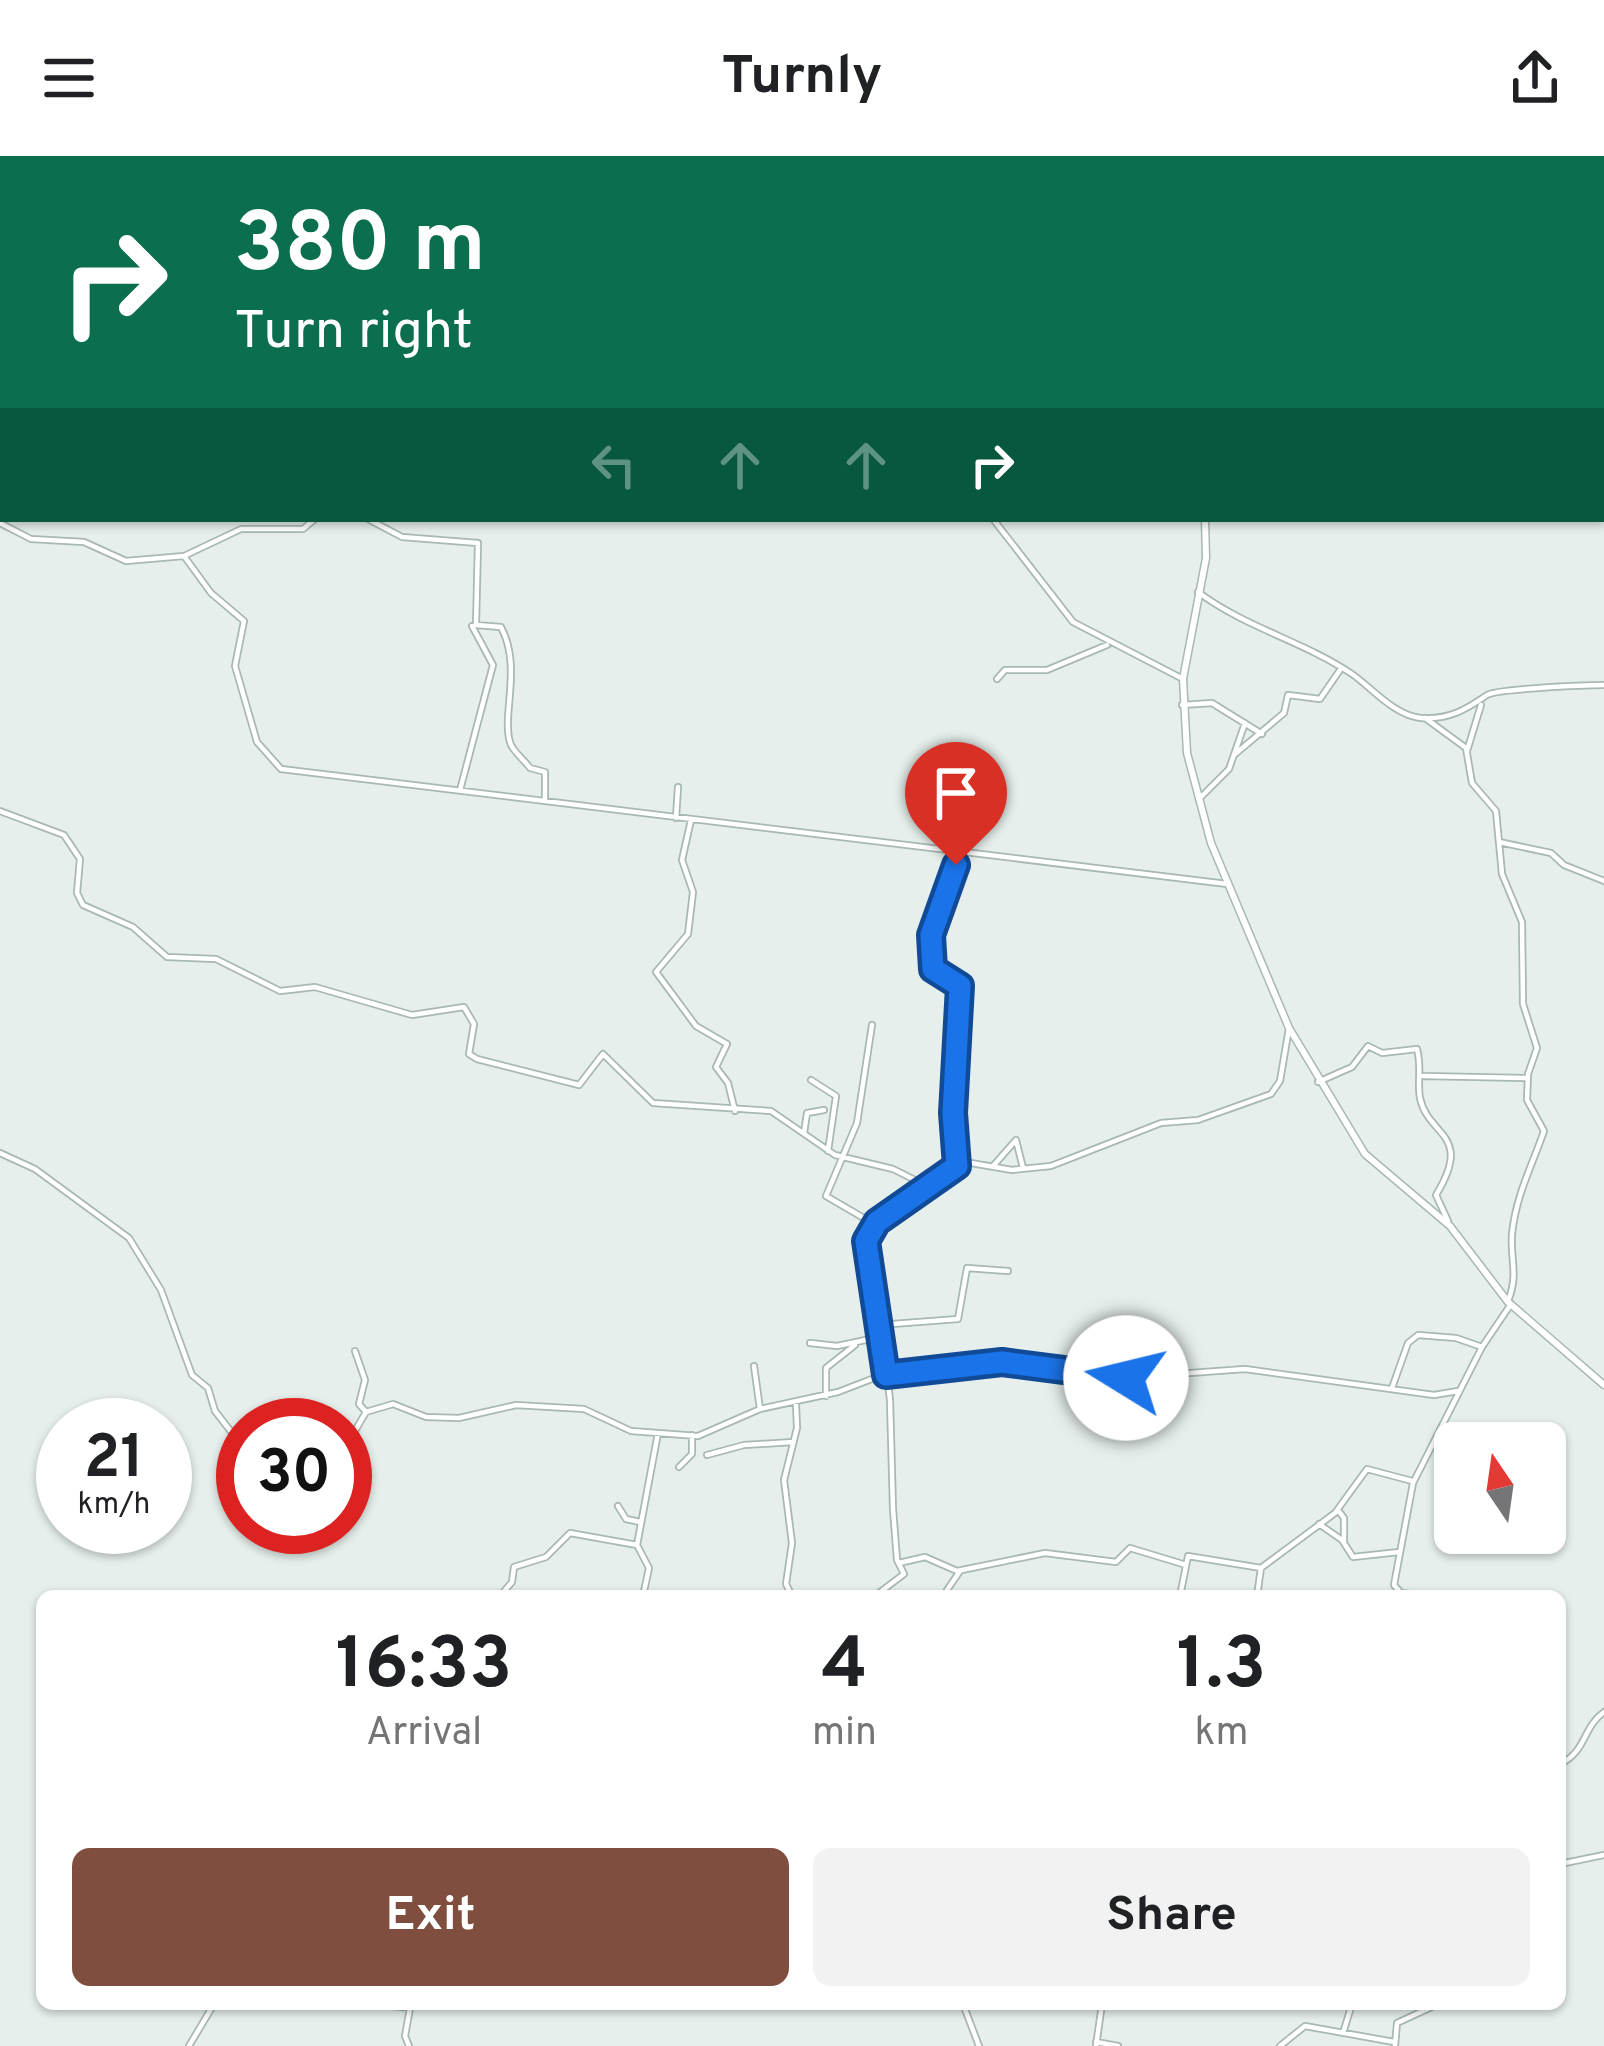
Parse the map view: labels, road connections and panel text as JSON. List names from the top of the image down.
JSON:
{
  "north": "top",
  "page": {
    "header": "Turnly",
    "turn": ["380 m", "Turn right"],
    "speed": "21 km/h",
    "limit": "30",
    "eta": [
      "16:33",
      "Arrival",
      "4",
      "min",
      "1.3",
      "km"
    ],
    "buttons": ["Exit", "Share"]
  }
}
